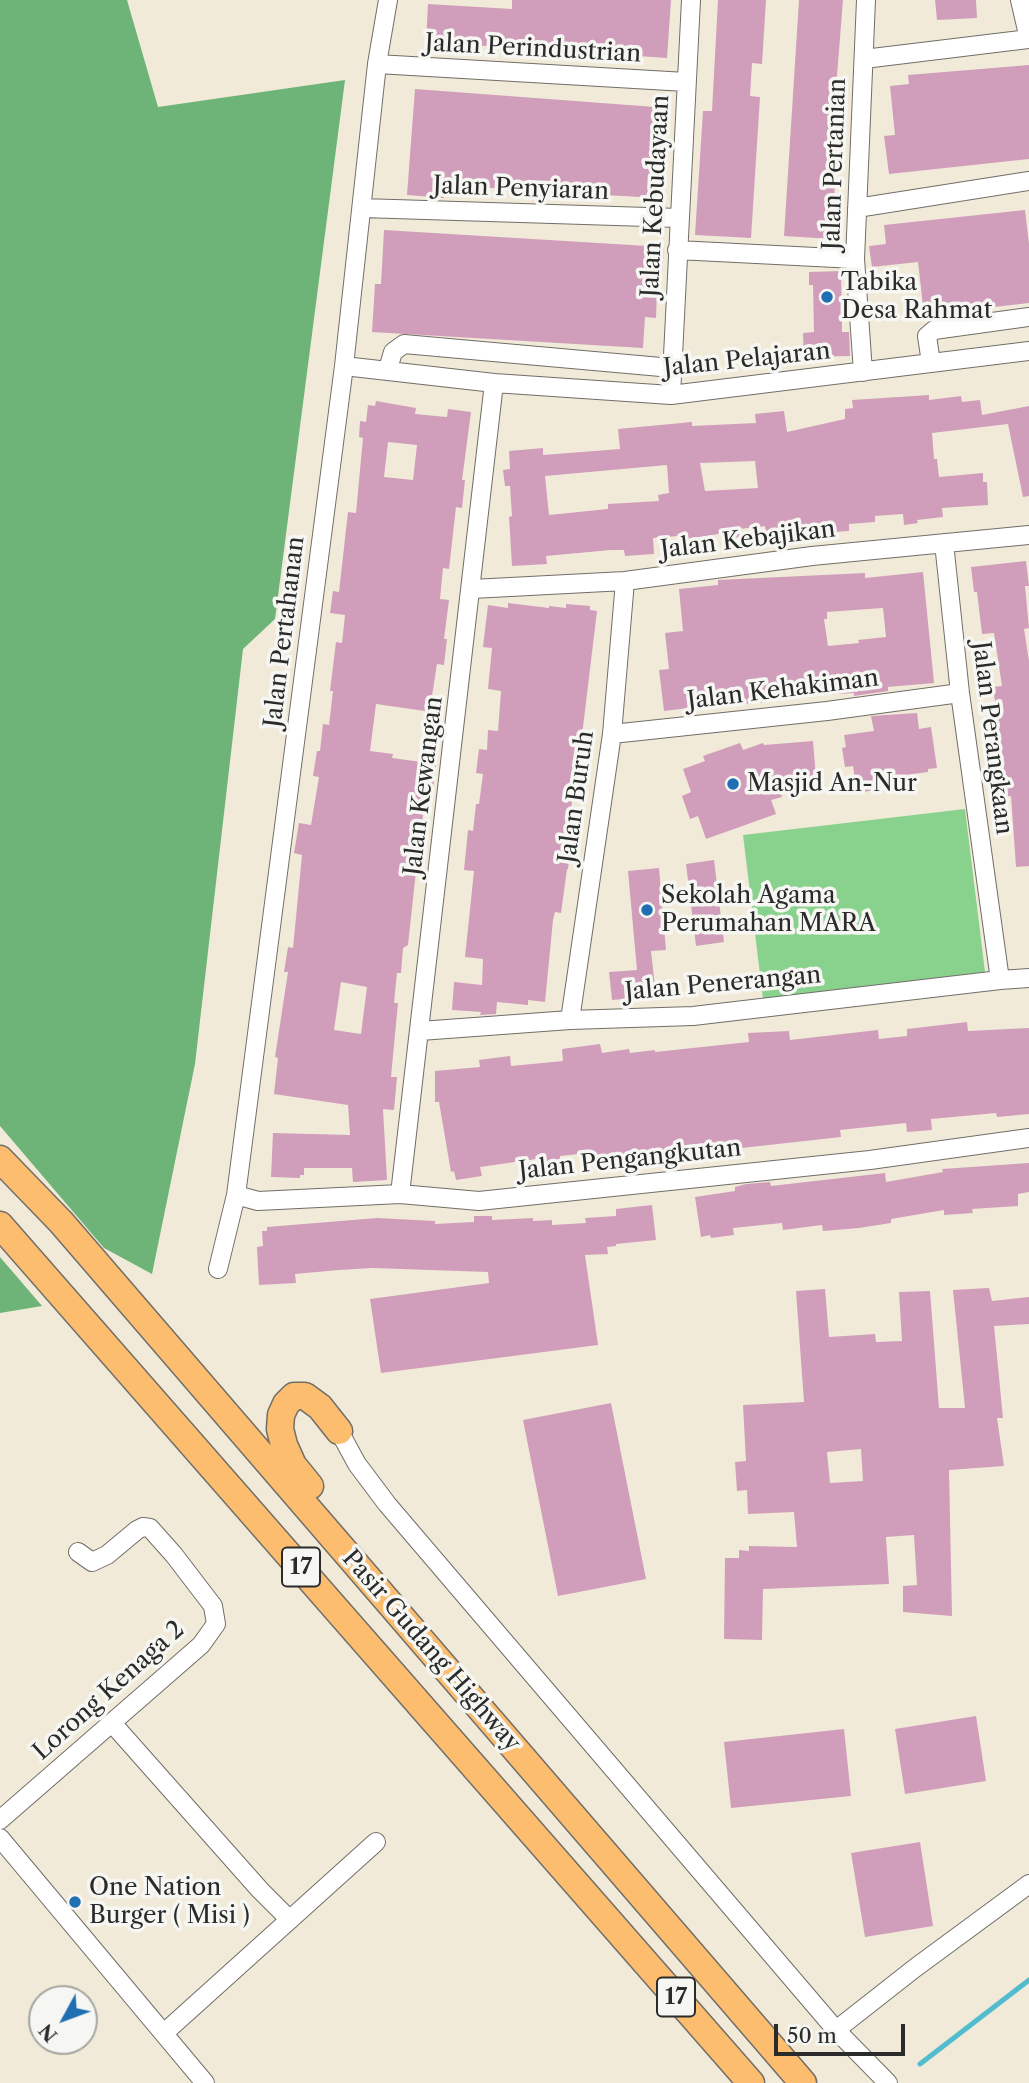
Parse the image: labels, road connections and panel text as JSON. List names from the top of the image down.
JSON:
{
  "streets": {
    "highway": ["17", "Pasir Gudang Highway"],
    "street": [
      "Jalan Perindustrian",
      "Jalan Pertanian",
      "Jalan Penyiaran",
      "Jalan Kebudayaan",
      "Jalan Pelajaran",
      "Jalan Kebajikan",
      "Jalan Pertahanan",
      "Jalan Kehakiman",
      "Jalan Perangkaan",
      "Jalan Kewangan",
      "Jalan Buruh",
      "Jalan Penerangan",
      "Jalan Pengangkutan",
      "Lorong Kenaga 2"
    ]
  },
  "crossings": [
    ["Jalan Perindustrian", "Jalan Kebudayaan"],
    ["Jalan Perindustrian", "Jalan Pertahanan"],
    ["Jalan Pertanian", "Jalan Pelajaran"],
    ["Jalan Penyiaran", "Jalan Kebudayaan"],
    ["Jalan Penyiaran", "Jalan Pertahanan"],
    ["Jalan Kebudayaan", "Jalan Pelajaran"],
    ["Jalan Pelajaran", "Jalan Pertahanan"],
    ["Jalan Pelajaran", "Jalan Kewangan"],
    ["Jalan Kebajikan", "Jalan Perangkaan"],
    ["Jalan Kebajikan", "Jalan Kewangan"],
    ["Jalan Kebajikan", "Jalan Buruh"],
    ["Jalan Pertahanan", "Jalan Pengangkutan"],
    ["Jalan Kehakiman", "Jalan Perangkaan"],
    ["Jalan Kehakiman", "Jalan Buruh"],
    ["Jalan Perangkaan", "Jalan Penerangan"],
    ["Jalan Kewangan", "Jalan Penerangan"],
    ["Jalan Kewangan", "Jalan Pengangkutan"],
    ["Jalan Buruh", "Jalan Penerangan"]
  ],
  "places": [
    "Tabika Desa Rahmat",
    "Masjid An-Nur",
    "Sekolah Agama Perumahan MARA",
    "One Nation Burger ( Misi )"
  ],
  "scale_bar": "50 m",
  "north": "bottom left"
}
